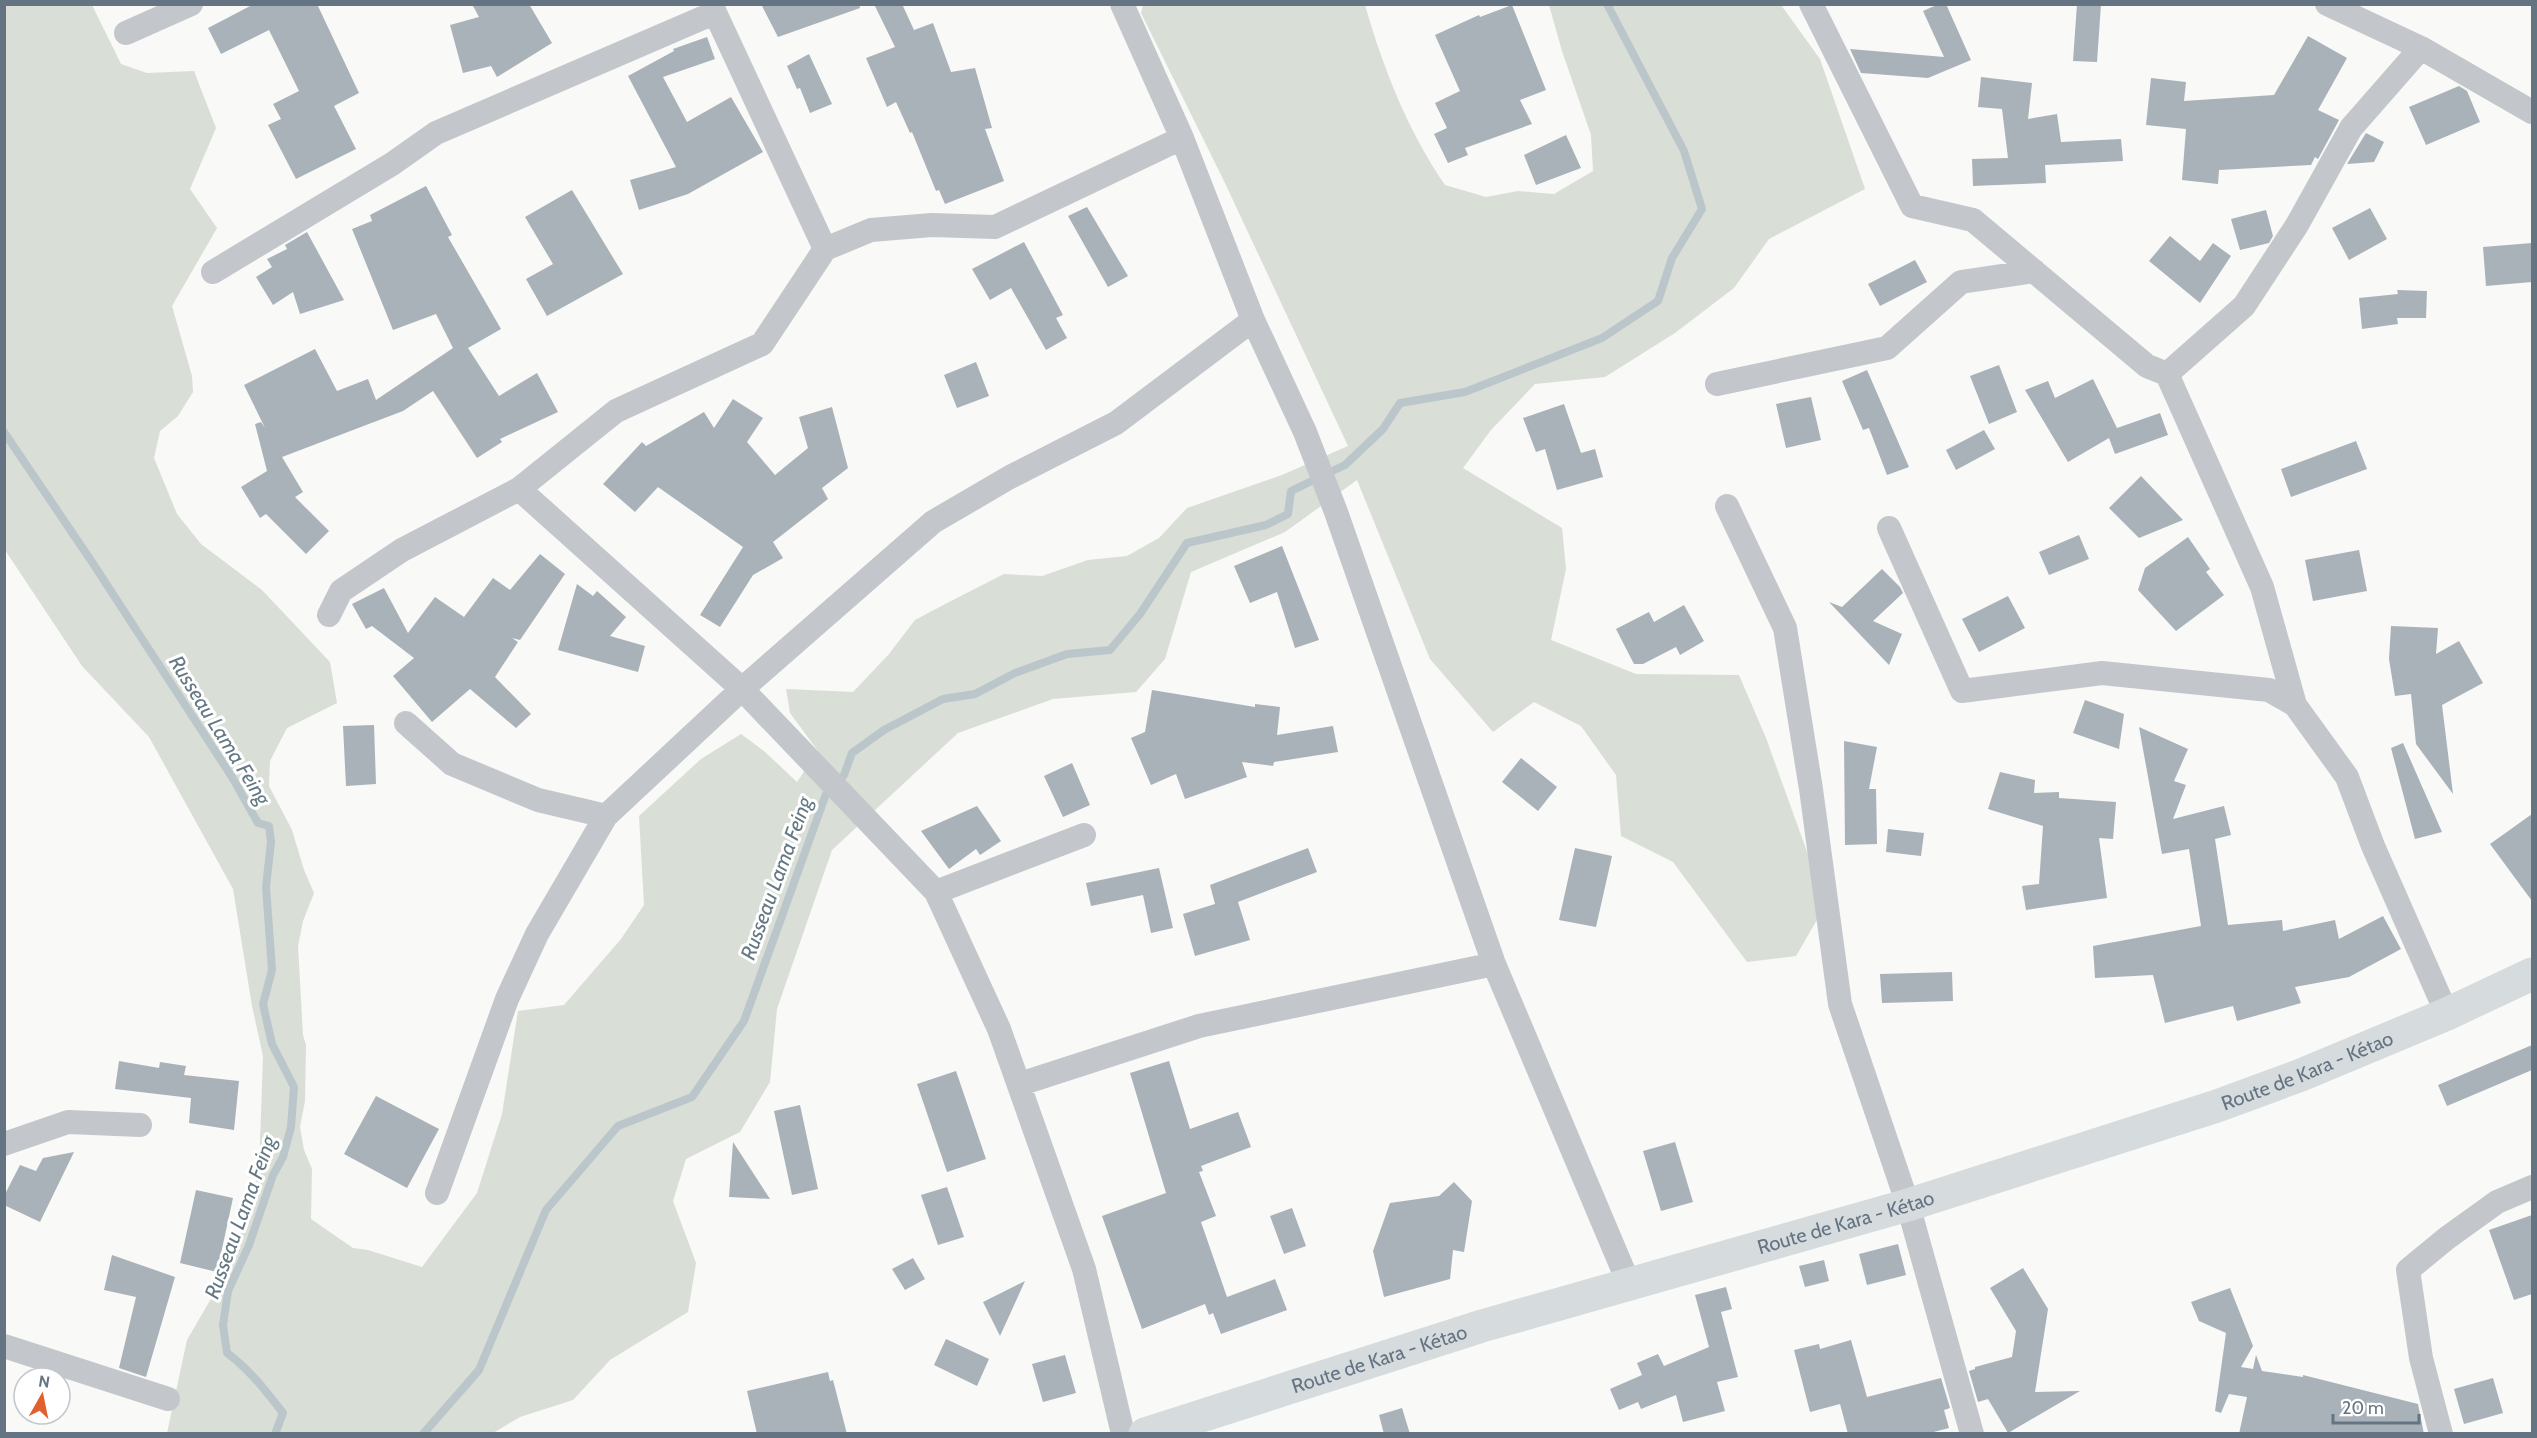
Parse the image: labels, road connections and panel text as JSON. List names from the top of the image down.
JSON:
{
  "streets": {
    "main road": ["Route de Kara - Kétao"]
  },
  "water": ["Russeau Lama Feing"],
  "scale_bar": "20 m",
  "north": "top"
}
